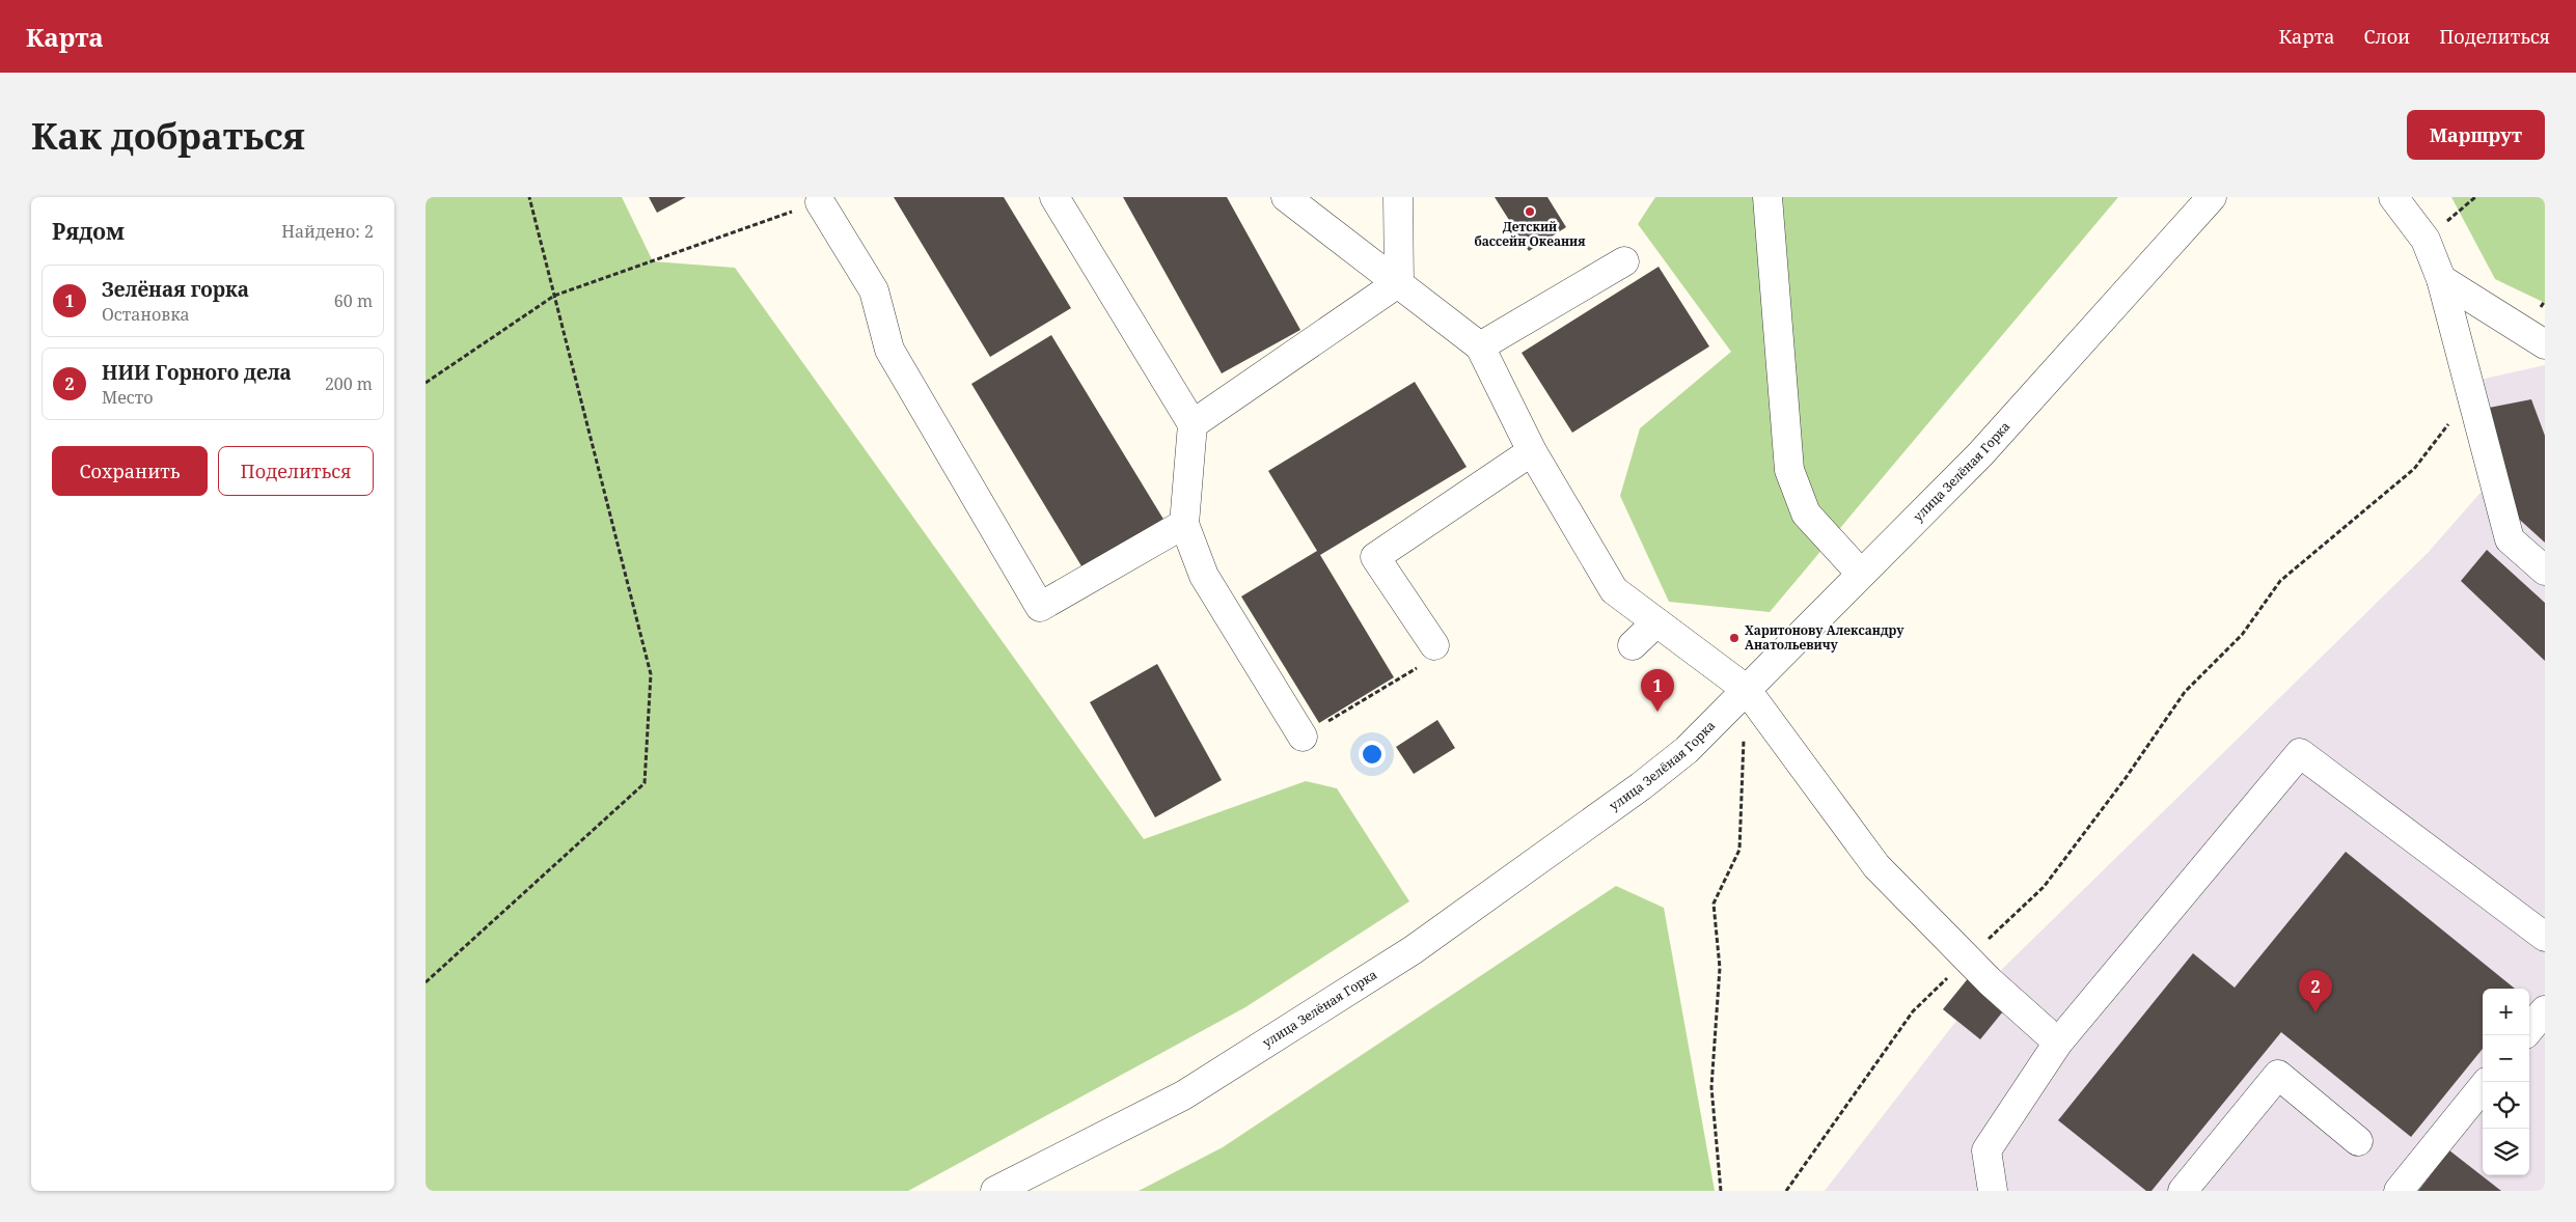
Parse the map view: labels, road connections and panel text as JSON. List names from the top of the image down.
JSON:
{
  "streets": {
    "street": ["улица Зелёная Горка"]
  },
  "places": ["Детский бассейн Океания", "Харитонову Александру Анатольевичу"],
  "page": {
    "header": "Карта",
    "nav": ["Карта", "Слои", "Поделиться"],
    "buttons": [
      "Маршрут",
      ["Сохранить", "Поделиться"]
    ],
    "title": "Как добраться",
    "heading": ["Рядом", "Найдено: 2"],
    "list": [
      {
        "mark": "1",
        "name": "Зелёная горка",
        "note": "Остановка",
        "value": "60 m"
      },
      {
        "mark": "2",
        "name": "НИИ Горного дела",
        "note": "Место",
        "value": "200 m"
      }
    ],
    "pins": ["1", "2"],
    "map_buttons": ["+", "−"]
  }
}
